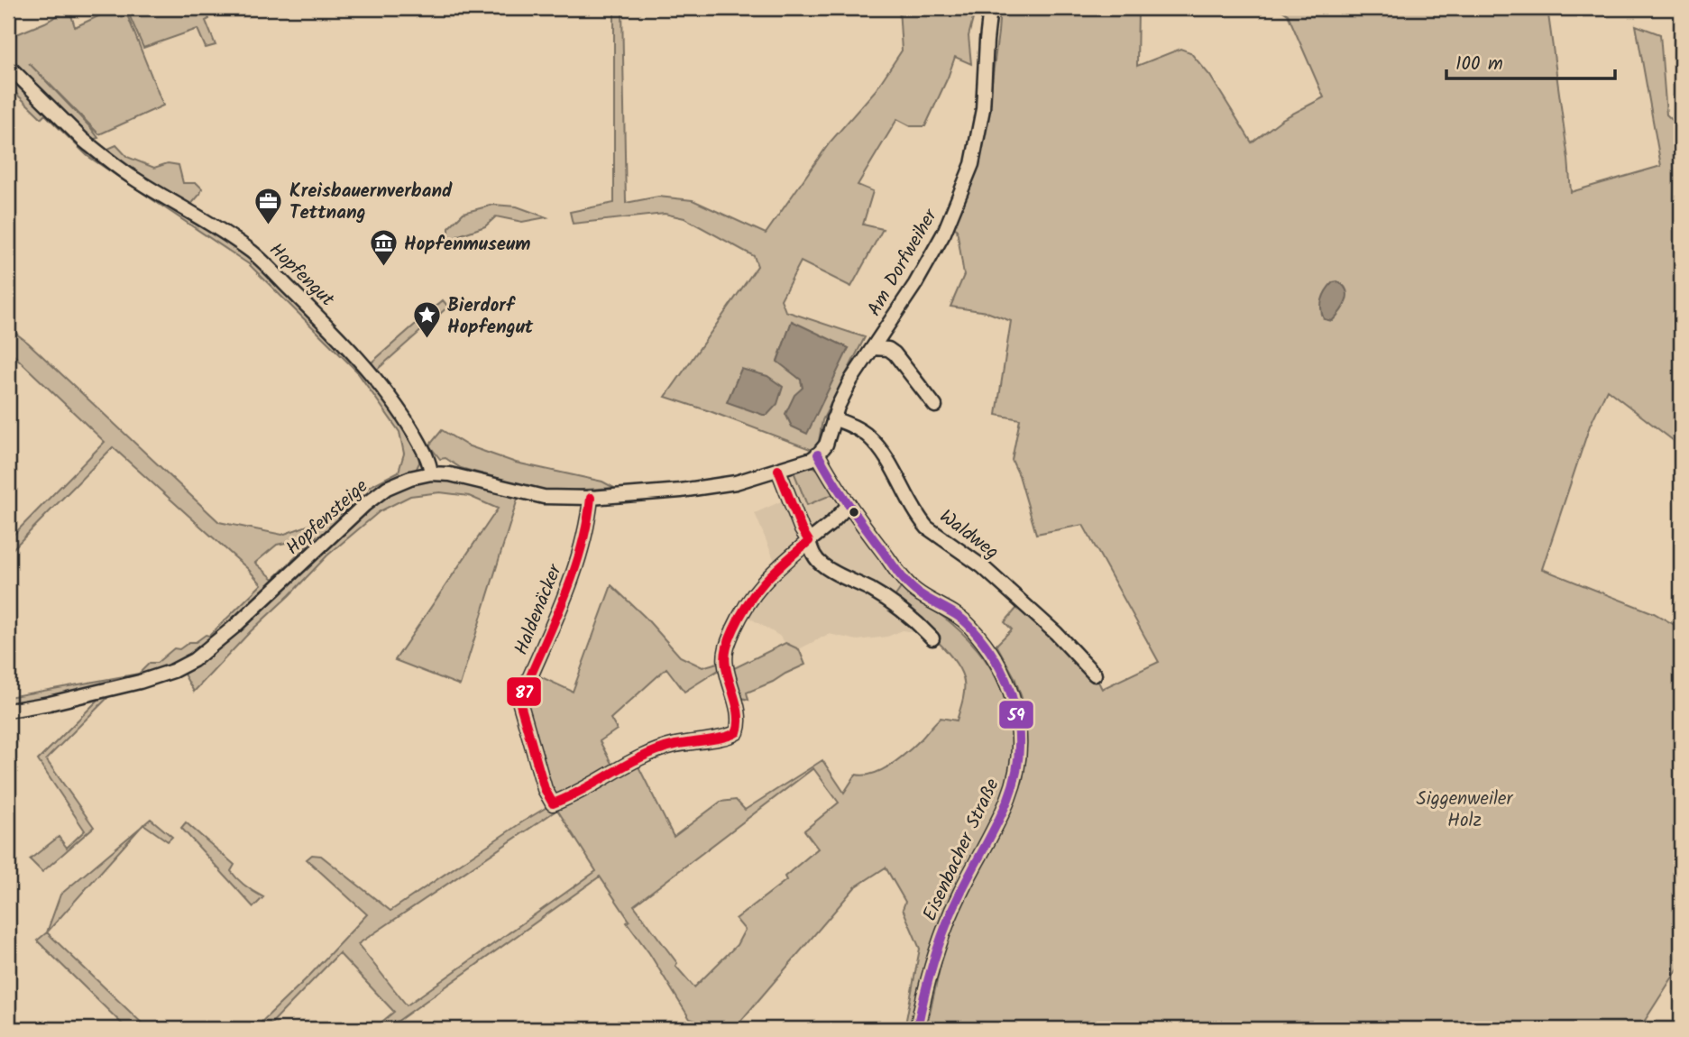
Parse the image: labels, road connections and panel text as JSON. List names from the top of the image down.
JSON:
{
  "streets": {
    "street": [
      "Am Dorfweiher",
      "Hopfengut",
      "Hopfensteige",
      "Waldweg",
      "Haldenäcker",
      "Eisenbacher Straße"
    ]
  },
  "crossings": [
    ["Am Dorfweiher", "Hopfensteige"],
    ["Am Dorfweiher", "Waldweg"],
    ["Am Dorfweiher", "Eisenbacher Straße"],
    ["Hopfengut", "Hopfensteige"],
    ["Hopfensteige", "Haldenäcker"],
    ["Hopfensteige", "Eisenbacher Straße"]
  ],
  "parks": ["Siggenweiler Holz"],
  "places": {
    "office": ["Kreisbauernverband Tettnang"],
    "museum": ["Hopfenmuseum"],
    "place": ["Bierdorf Hopfengut"]
  },
  "lines": ["transit line 59", "transit line 87"],
  "scale_bar": "100 m"
}
